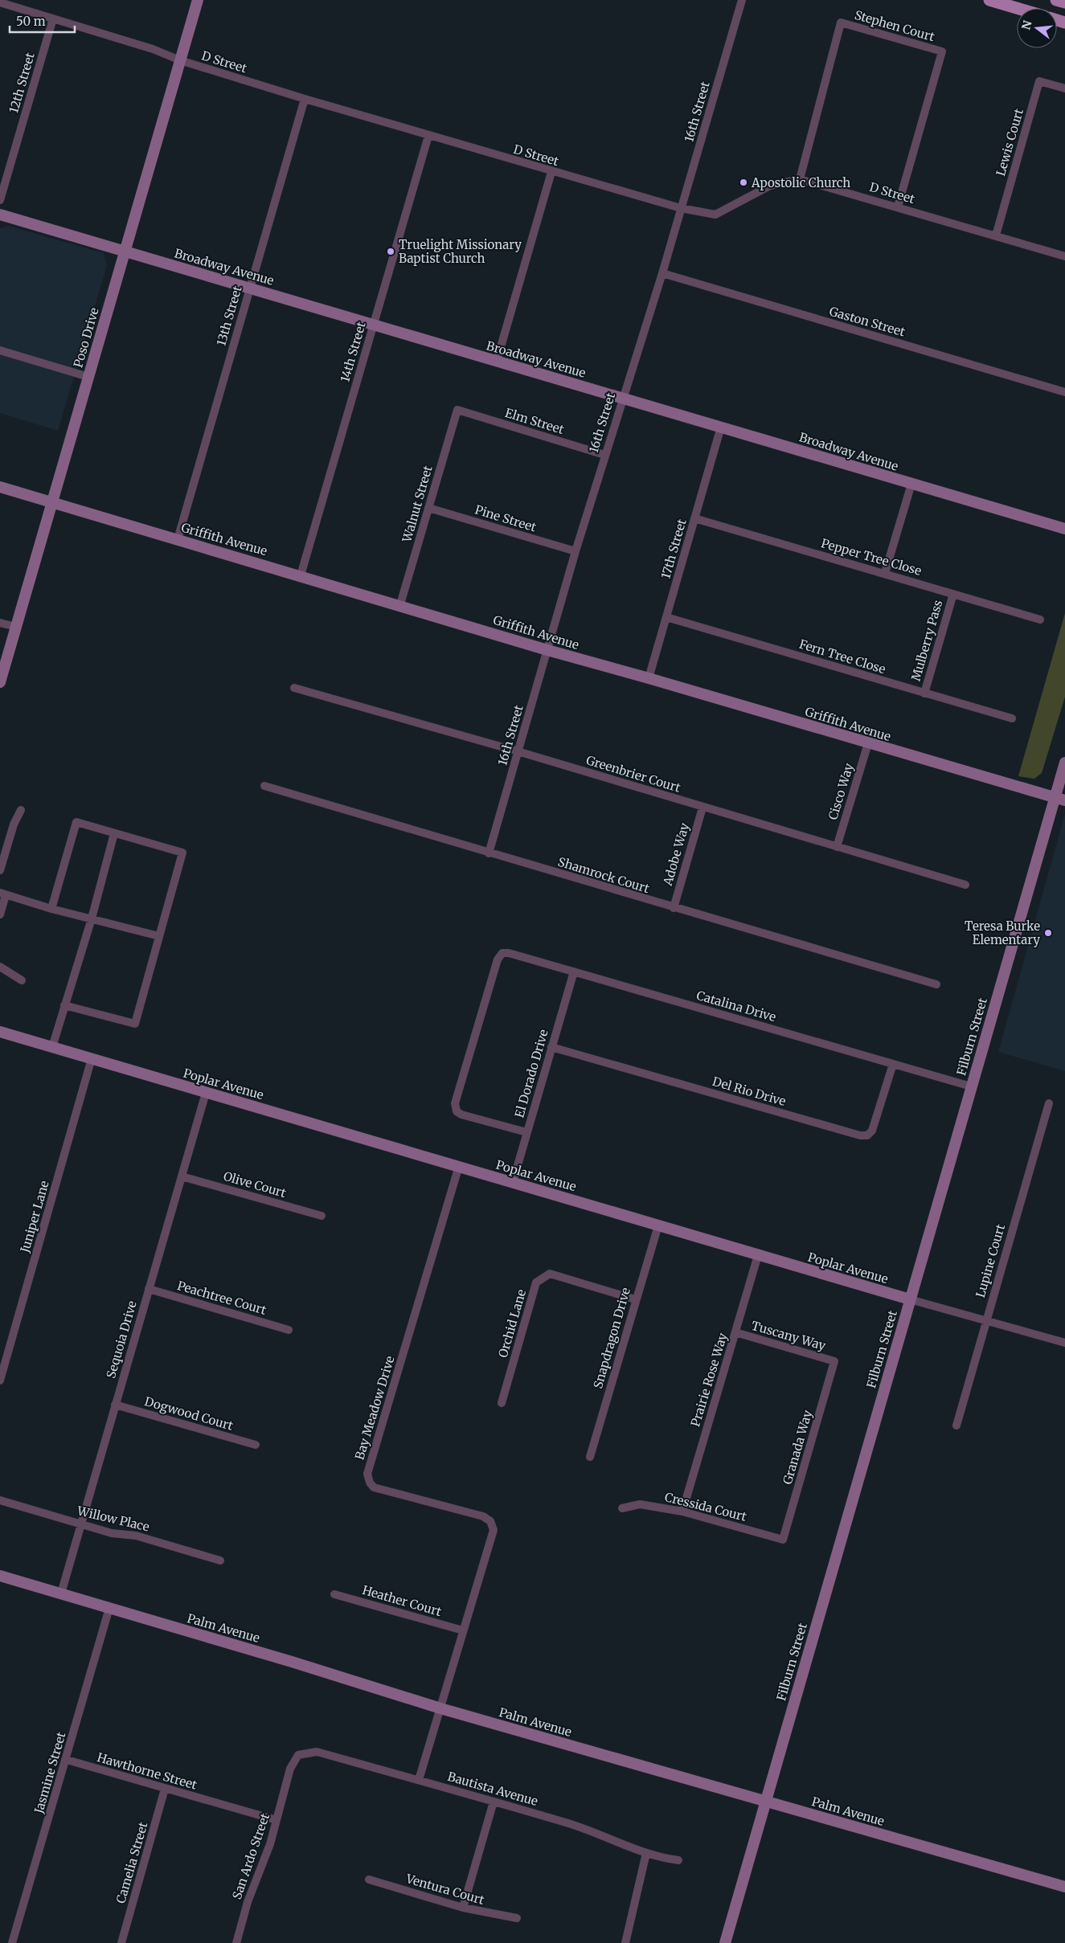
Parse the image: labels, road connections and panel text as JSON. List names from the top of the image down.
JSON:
{
  "streets": {
    "street": [
      "Stephen Court",
      "D Street",
      "12th Street",
      "16th Street",
      "Lewis Court",
      "Broadway Avenue",
      "13th Street",
      "Gaston Street",
      "Poso Drive",
      "14th Street",
      "Elm Street",
      "Walnut Street",
      "Pine Street",
      "Griffith Avenue",
      "17th Street",
      "Pepper Tree Close",
      "Mulberry Pass",
      "Fern Tree Close",
      "Greenbrier Court",
      "Cisco Way",
      "Adobe Way",
      "Shamrock Court",
      "Catalina Drive",
      "Filburn Street",
      "El Dorado Drive",
      "Poplar Avenue",
      "Del Rio Drive",
      "Olive Court",
      "Juniper Lane",
      "Lupine Court",
      "Peachtree Court",
      "Orchid Lane",
      "Tuscany Way",
      "Snapdragon Drive",
      "Sequoia Drive",
      "Prairie Rose Way",
      "Bay Meadow Drive",
      "Dogwood Court",
      "Granada Way",
      "Cressida Court",
      "Willow Place",
      "Heather Court",
      "Palm Avenue",
      "Hawthorne Street",
      "Jasmine Street",
      "Bautista Avenue",
      "San Ardo Street",
      "Camelia Street",
      "Ventura Court"
    ]
  },
  "crossings": [
    ["Stephen Court", "D Street"],
    ["D Street", "12th Street"],
    ["D Street", "16th Street"],
    ["D Street", "Lewis Court"],
    ["D Street", "13th Street"],
    ["D Street", "Poso Drive"],
    ["D Street", "14th Street"],
    ["16th Street", "Broadway Avenue"],
    ["16th Street", "Gaston Street"],
    ["16th Street", "Elm Street"],
    ["16th Street", "Pine Street"],
    ["16th Street", "Griffith Avenue"],
    ["16th Street", "Greenbrier Court"],
    ["16th Street", "Shamrock Court"],
    ["Broadway Avenue", "13th Street"],
    ["Broadway Avenue", "Poso Drive"],
    ["Broadway Avenue", "14th Street"],
    ["Broadway Avenue", "17th Street"],
    ["13th Street", "Griffith Avenue"],
    ["Poso Drive", "Griffith Avenue"],
    ["14th Street", "Griffith Avenue"],
    ["Elm Street", "Walnut Street"],
    ["Walnut Street", "Pine Street"],
    ["Walnut Street", "Griffith Avenue"],
    ["Griffith Avenue", "17th Street"],
    ["Griffith Avenue", "Cisco Way"],
    ["Griffith Avenue", "Filburn Street"],
    ["17th Street", "Pepper Tree Close"],
    ["17th Street", "Fern Tree Close"],
    ["Pepper Tree Close", "Mulberry Pass"],
    ["Mulberry Pass", "Fern Tree Close"],
    ["Greenbrier Court", "Cisco Way"],
    ["Greenbrier Court", "Adobe Way"],
    ["Adobe Way", "Shamrock Court"],
    ["Catalina Drive", "Filburn Street"],
    ["Catalina Drive", "El Dorado Drive"],
    ["Catalina Drive", "Del Rio Drive"],
    ["Filburn Street", "Poplar Avenue"],
    ["Filburn Street", "Palm Avenue"],
    ["El Dorado Drive", "Poplar Avenue"],
    ["El Dorado Drive", "Del Rio Drive"],
    ["Poplar Avenue", "Juniper Lane"],
    ["Poplar Avenue", "Lupine Court"],
    ["Poplar Avenue", "Snapdragon Drive"],
    ["Poplar Avenue", "Sequoia Drive"],
    ["Poplar Avenue", "Prairie Rose Way"],
    ["Poplar Avenue", "Bay Meadow Drive"],
    ["Olive Court", "Sequoia Drive"],
    ["Peachtree Court", "Sequoia Drive"],
    ["Orchid Lane", "Snapdragon Drive"],
    ["Tuscany Way", "Prairie Rose Way"],
    ["Tuscany Way", "Granada Way"],
    ["Sequoia Drive", "Dogwood Court"],
    ["Sequoia Drive", "Willow Place"],
    ["Sequoia Drive", "Palm Avenue"],
    ["Prairie Rose Way", "Cressida Court"],
    ["Bay Meadow Drive", "Heather Court"],
    ["Bay Meadow Drive", "Palm Avenue"],
    ["Bay Meadow Drive", "Bautista Avenue"],
    ["Granada Way", "Cressida Court"],
    ["Palm Avenue", "Jasmine Street"],
    ["Hawthorne Street", "Jasmine Street"],
    ["Hawthorne Street", "San Ardo Street"],
    ["Hawthorne Street", "Camelia Street"],
    ["Bautista Avenue", "San Ardo Street"]
  ],
  "places": ["Apostolic Church", "Truelight Missionary Baptist Church", "Teresa Burke Elementary"],
  "scale_bar": "50 m",
  "north": "left"
}
